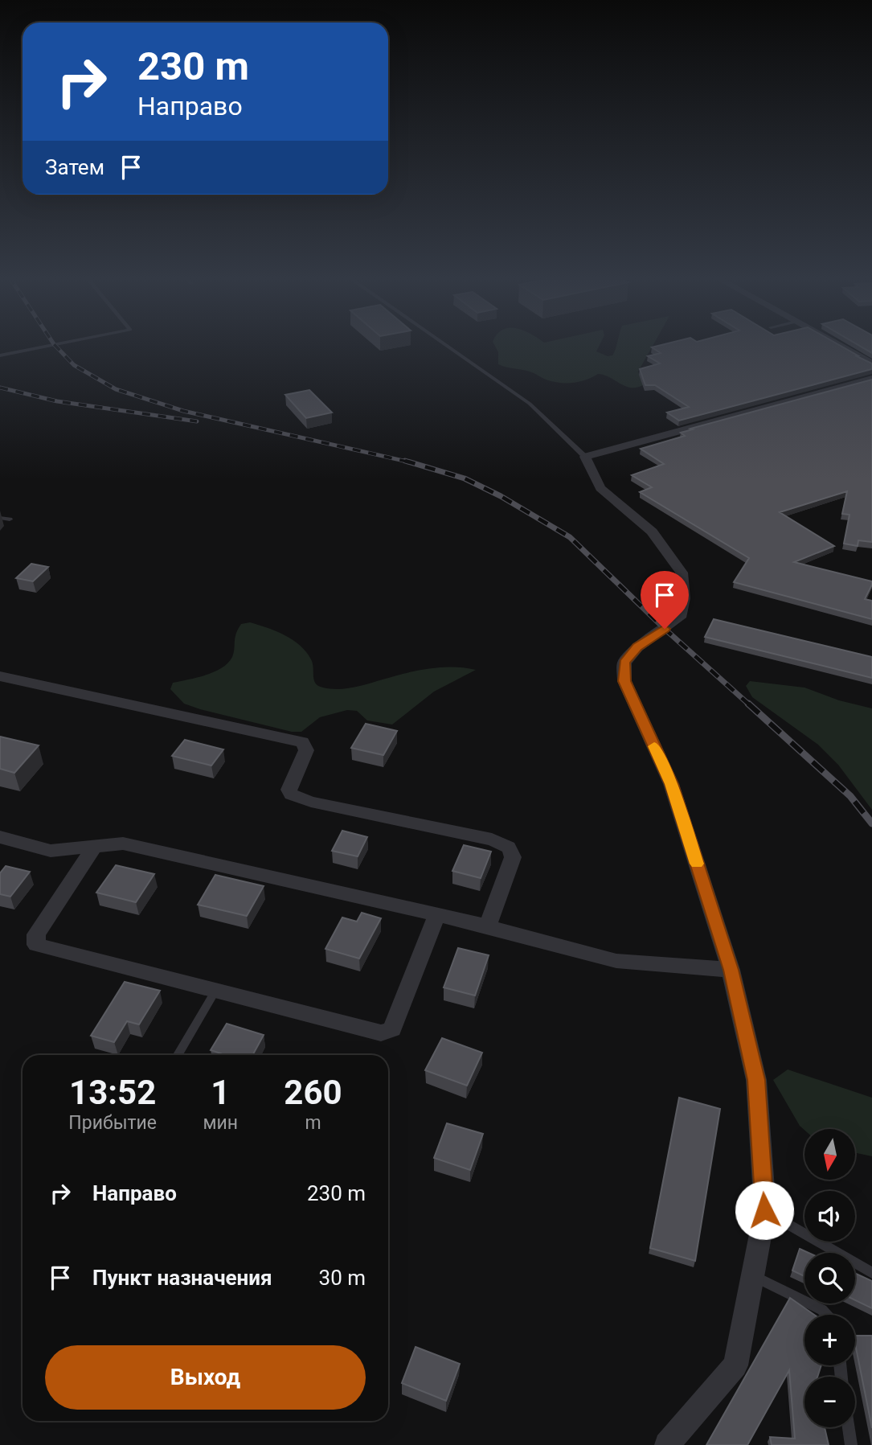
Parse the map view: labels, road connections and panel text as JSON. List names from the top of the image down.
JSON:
{
  "north": "bottom",
  "page": {
    "turn": ["230 m", "Направо"],
    "then": "Затем",
    "eta": [
      "13:52",
      "Прибытие",
      "1",
      "мин",
      "260",
      "m"
    ],
    "map_buttons": ["+", "−"],
    "list": [
      {
        "name": "Направо",
        "value": "230 m"
      },
      {
        "name": "Пункт назначения",
        "value": "30 m"
      }
    ],
    "buttons": "Выход"
  }
}
